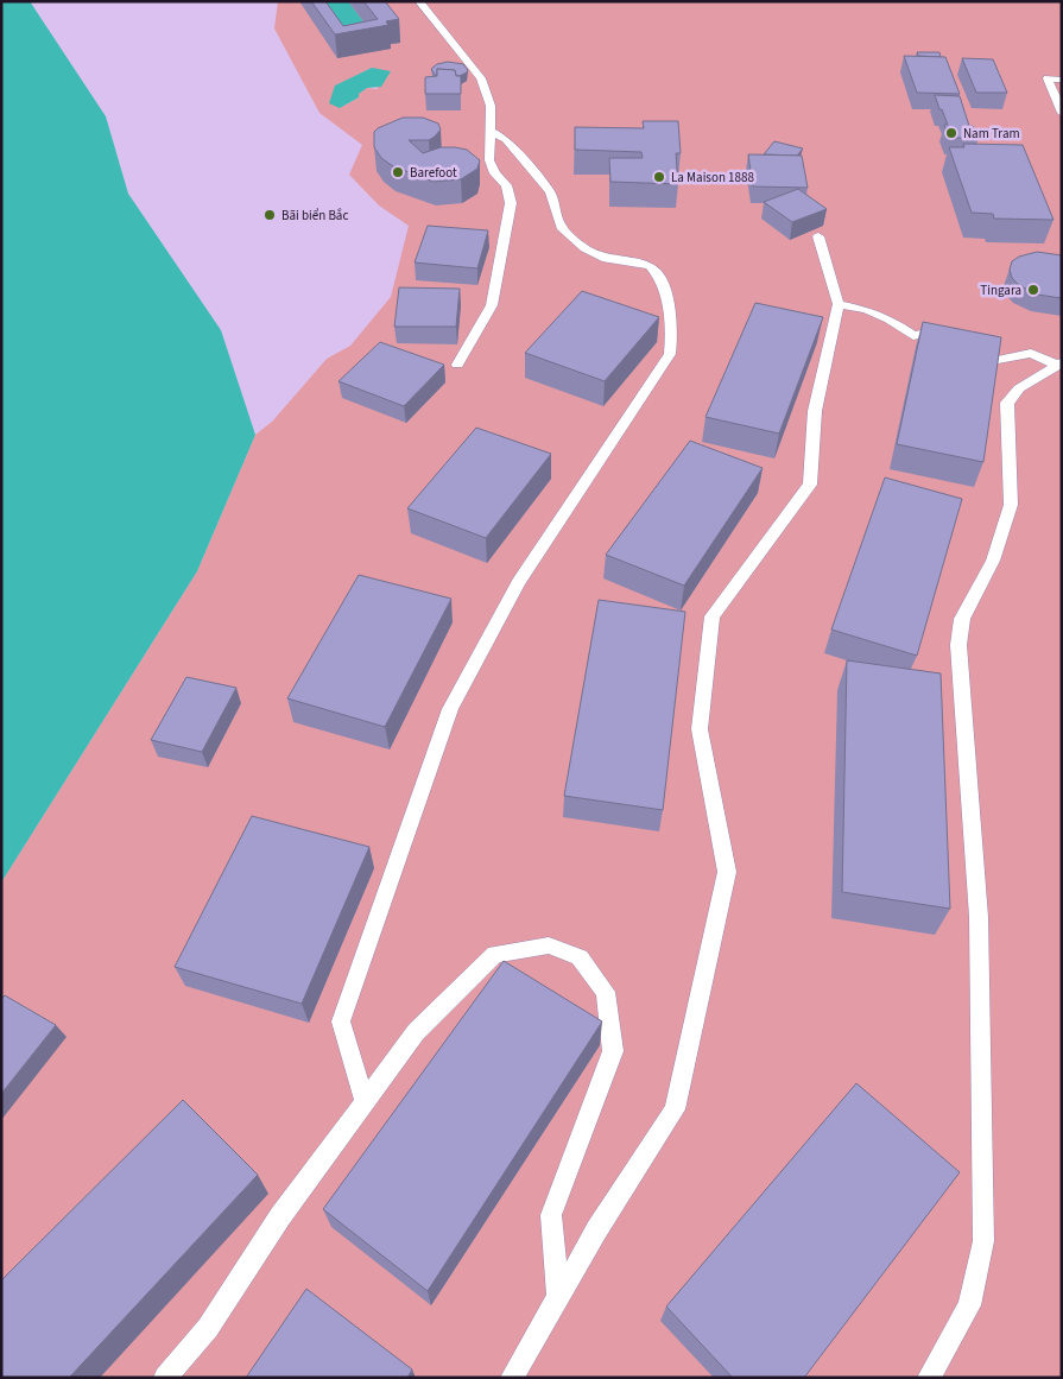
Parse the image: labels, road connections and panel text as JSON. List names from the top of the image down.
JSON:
{
  "places": [
    "Nam Tram",
    "Barefoot",
    "La Maison 1888",
    "Bãi biển Bắc",
    "Tingara"
  ]
}
